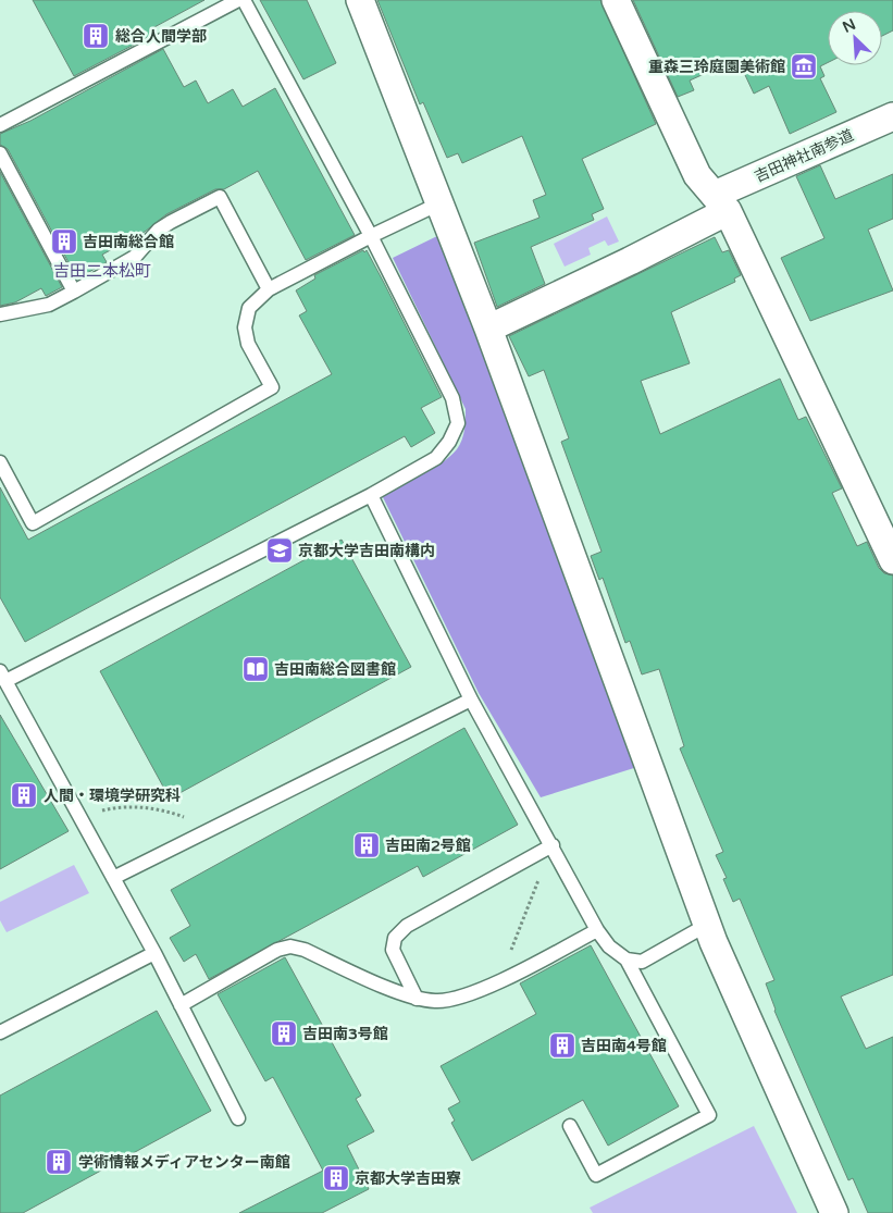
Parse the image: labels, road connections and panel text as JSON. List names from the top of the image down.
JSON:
{
  "streets": {
    "street": ["吉田神社南参道"]
  },
  "districts": ["吉田二本松町"],
  "places": {
    "building": [
      "総合人間学部",
      "吉田南総合館",
      "人間・環境学研究科",
      "吉田南2号館",
      "吉田南3号館",
      "吉田南4号館",
      "学術情報メディアセンター南館",
      "京都大学吉田寮"
    ],
    "museum": ["重森三玲庭園美術館"],
    "school or university": ["京都大学吉田南構内"],
    "library": ["吉田南総合図書館"]
  },
  "north": "top left"
}
